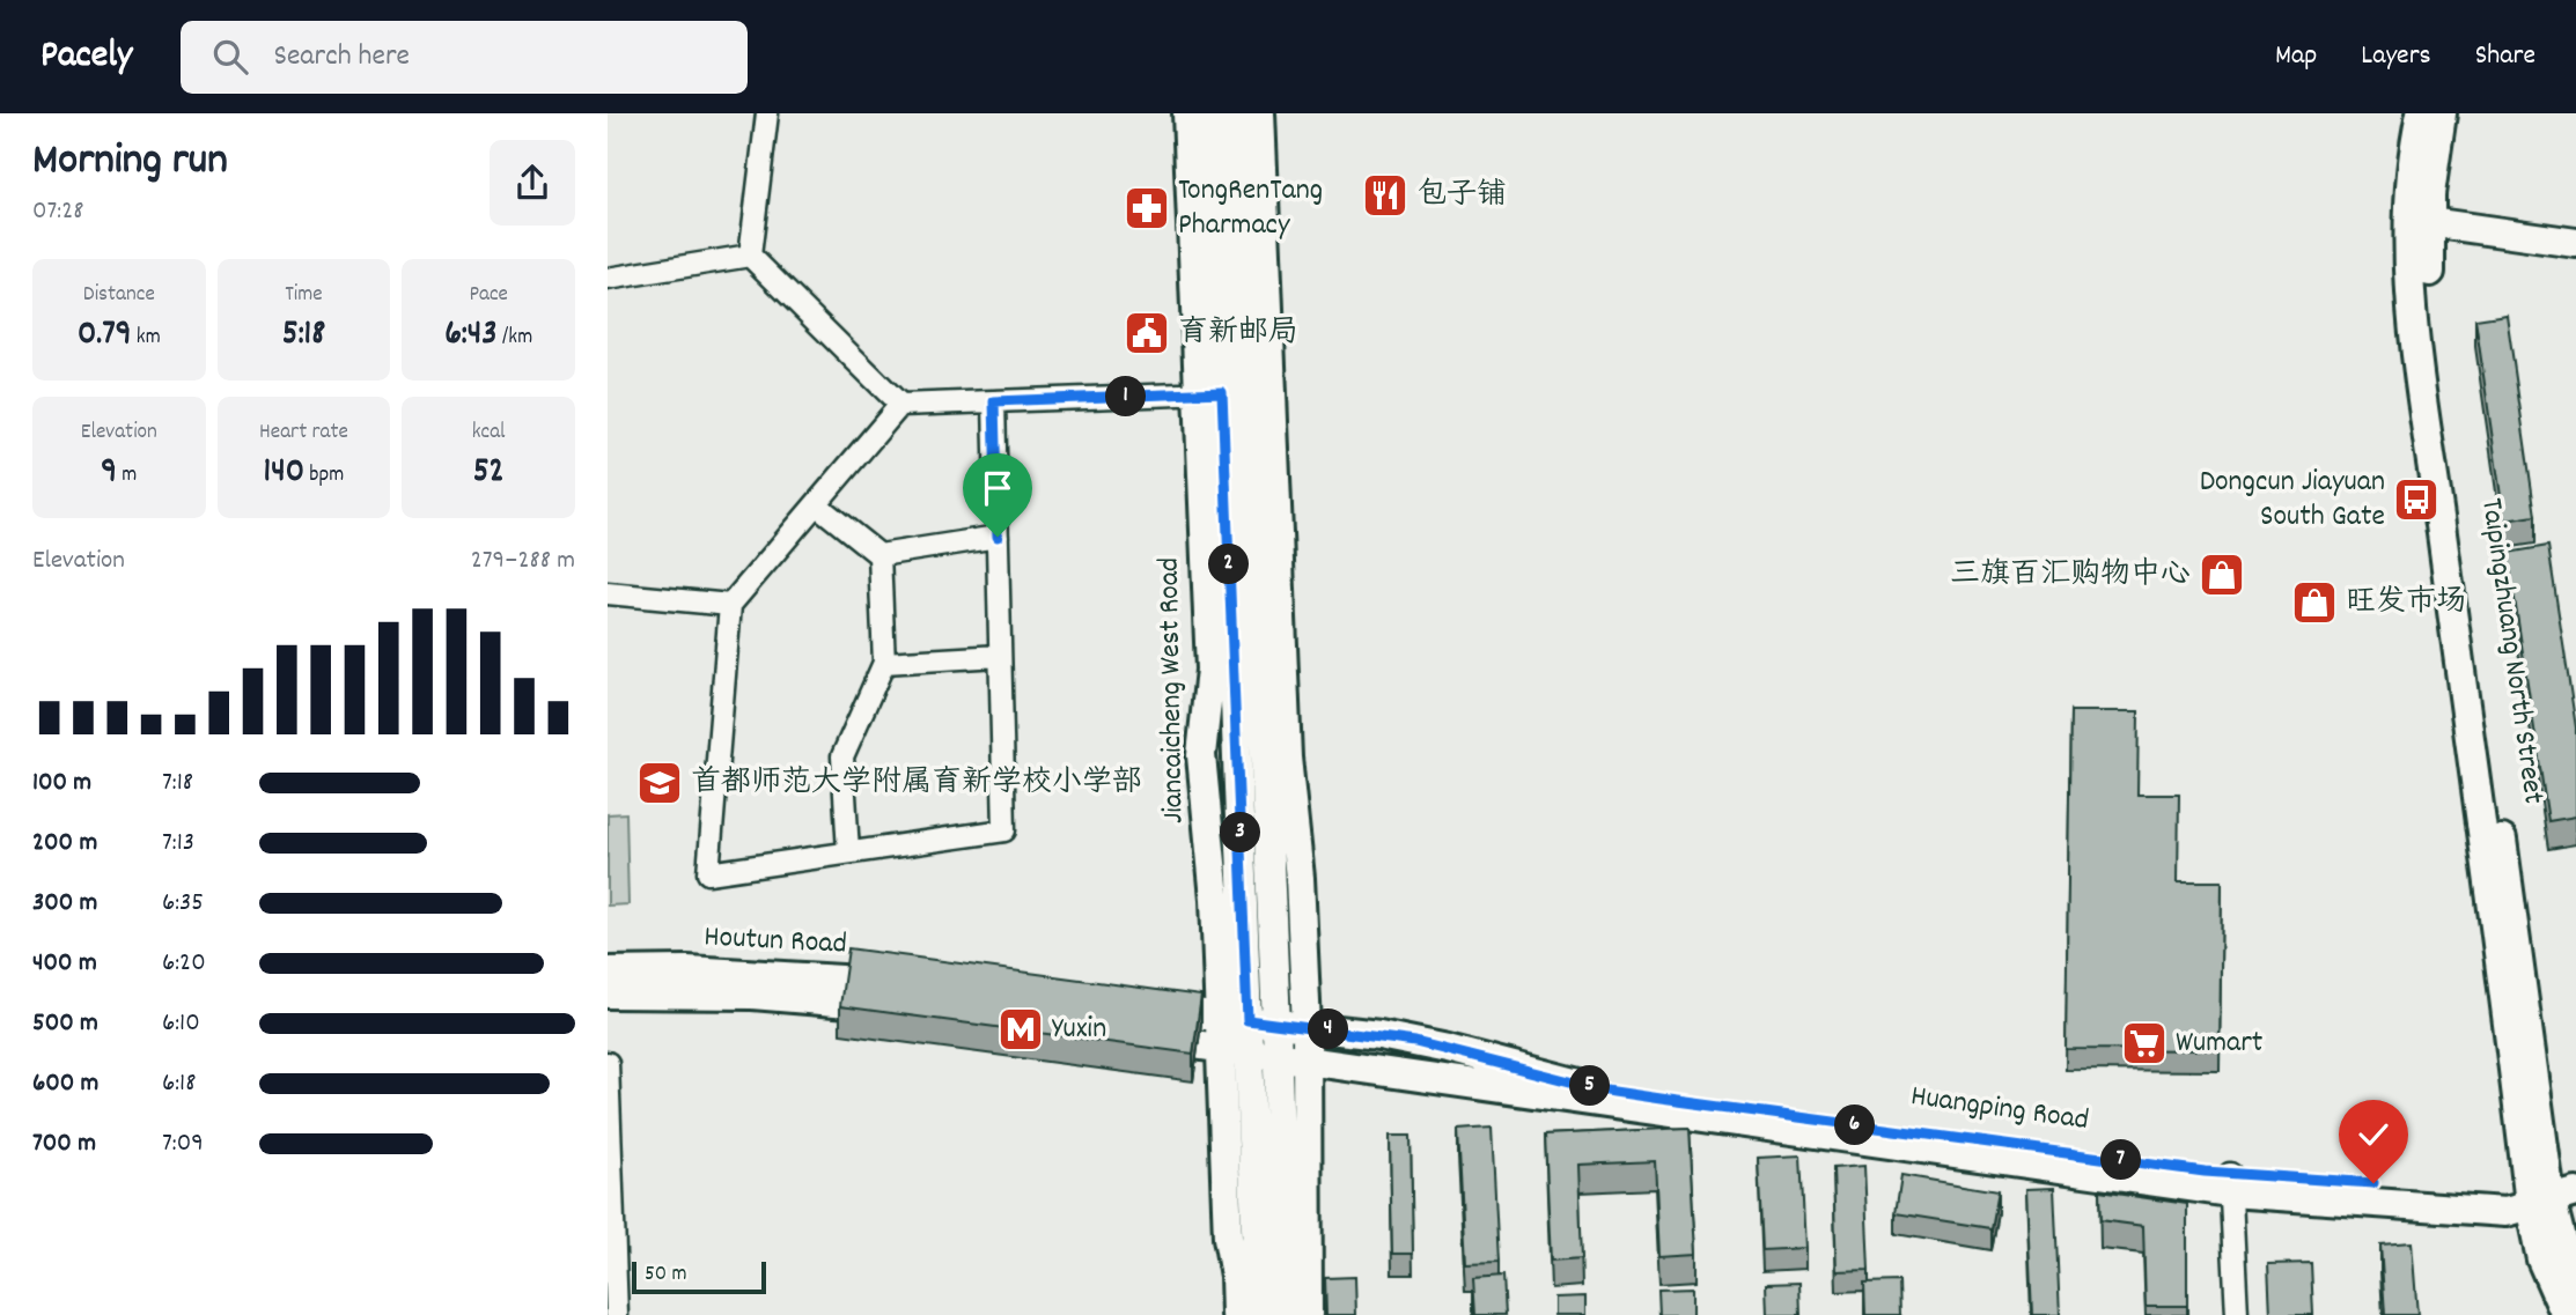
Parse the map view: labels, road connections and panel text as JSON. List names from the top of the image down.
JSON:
{
  "streets": {
    "main road": [
      "Taipingzhuang North Street",
      "Jiancaicheng West Road",
      "Houtun Road",
      "Huangping Road"
    ]
  },
  "crossings": [
    ["Taipingzhuang North Street", "Huangping Road"],
    ["Jiancaicheng West Road", "Huangping Road"]
  ],
  "places": {
    "restaurant": ["包子铺"],
    "pharmacy": ["TongRenTang Pharmacy"],
    "public building": ["育新邮局"],
    "bus stop": ["Dongcun Jiayuan South Gate"],
    "shop": ["三旗百汇购物中心", "旺发市场"],
    "school or university": ["首都师范大学附属育新学校小学部"],
    "metro station": ["Yuxin"],
    "supermarket": ["Wumart"]
  },
  "scale_bar": "50 m",
  "page": {
    "header": "Pacely",
    "search": "Search here",
    "nav": ["Map", "Layers", "Share"],
    "heading": ["Morning run", "07:28"],
    "stats": [
      ["Distance", "0.79 km"],
      ["Time", "5:18"],
      ["Pace", "6:43 /km"],
      ["Elevation", "9 m"],
      ["Heart rate", "140 bpm"],
      ["kcal", "52"]
    ],
    "pins": [
      "1",
      "2",
      "3",
      "4",
      "5",
      "6",
      "7"
    ],
    "chart": ["Elevation", "279–288 m"],
    "list": [
      {
        "name": "100 m",
        "note": "7:18"
      },
      {
        "name": "200 m",
        "note": "7:13"
      },
      {
        "name": "300 m",
        "note": "6:35"
      },
      {
        "name": "400 m",
        "note": "6:20"
      },
      {
        "name": "500 m",
        "note": "6:10"
      },
      {
        "name": "600 m",
        "note": "6:18"
      },
      {
        "name": "700 m",
        "note": "7:09"
      }
    ],
    "scale": "50 m"
  }
}
